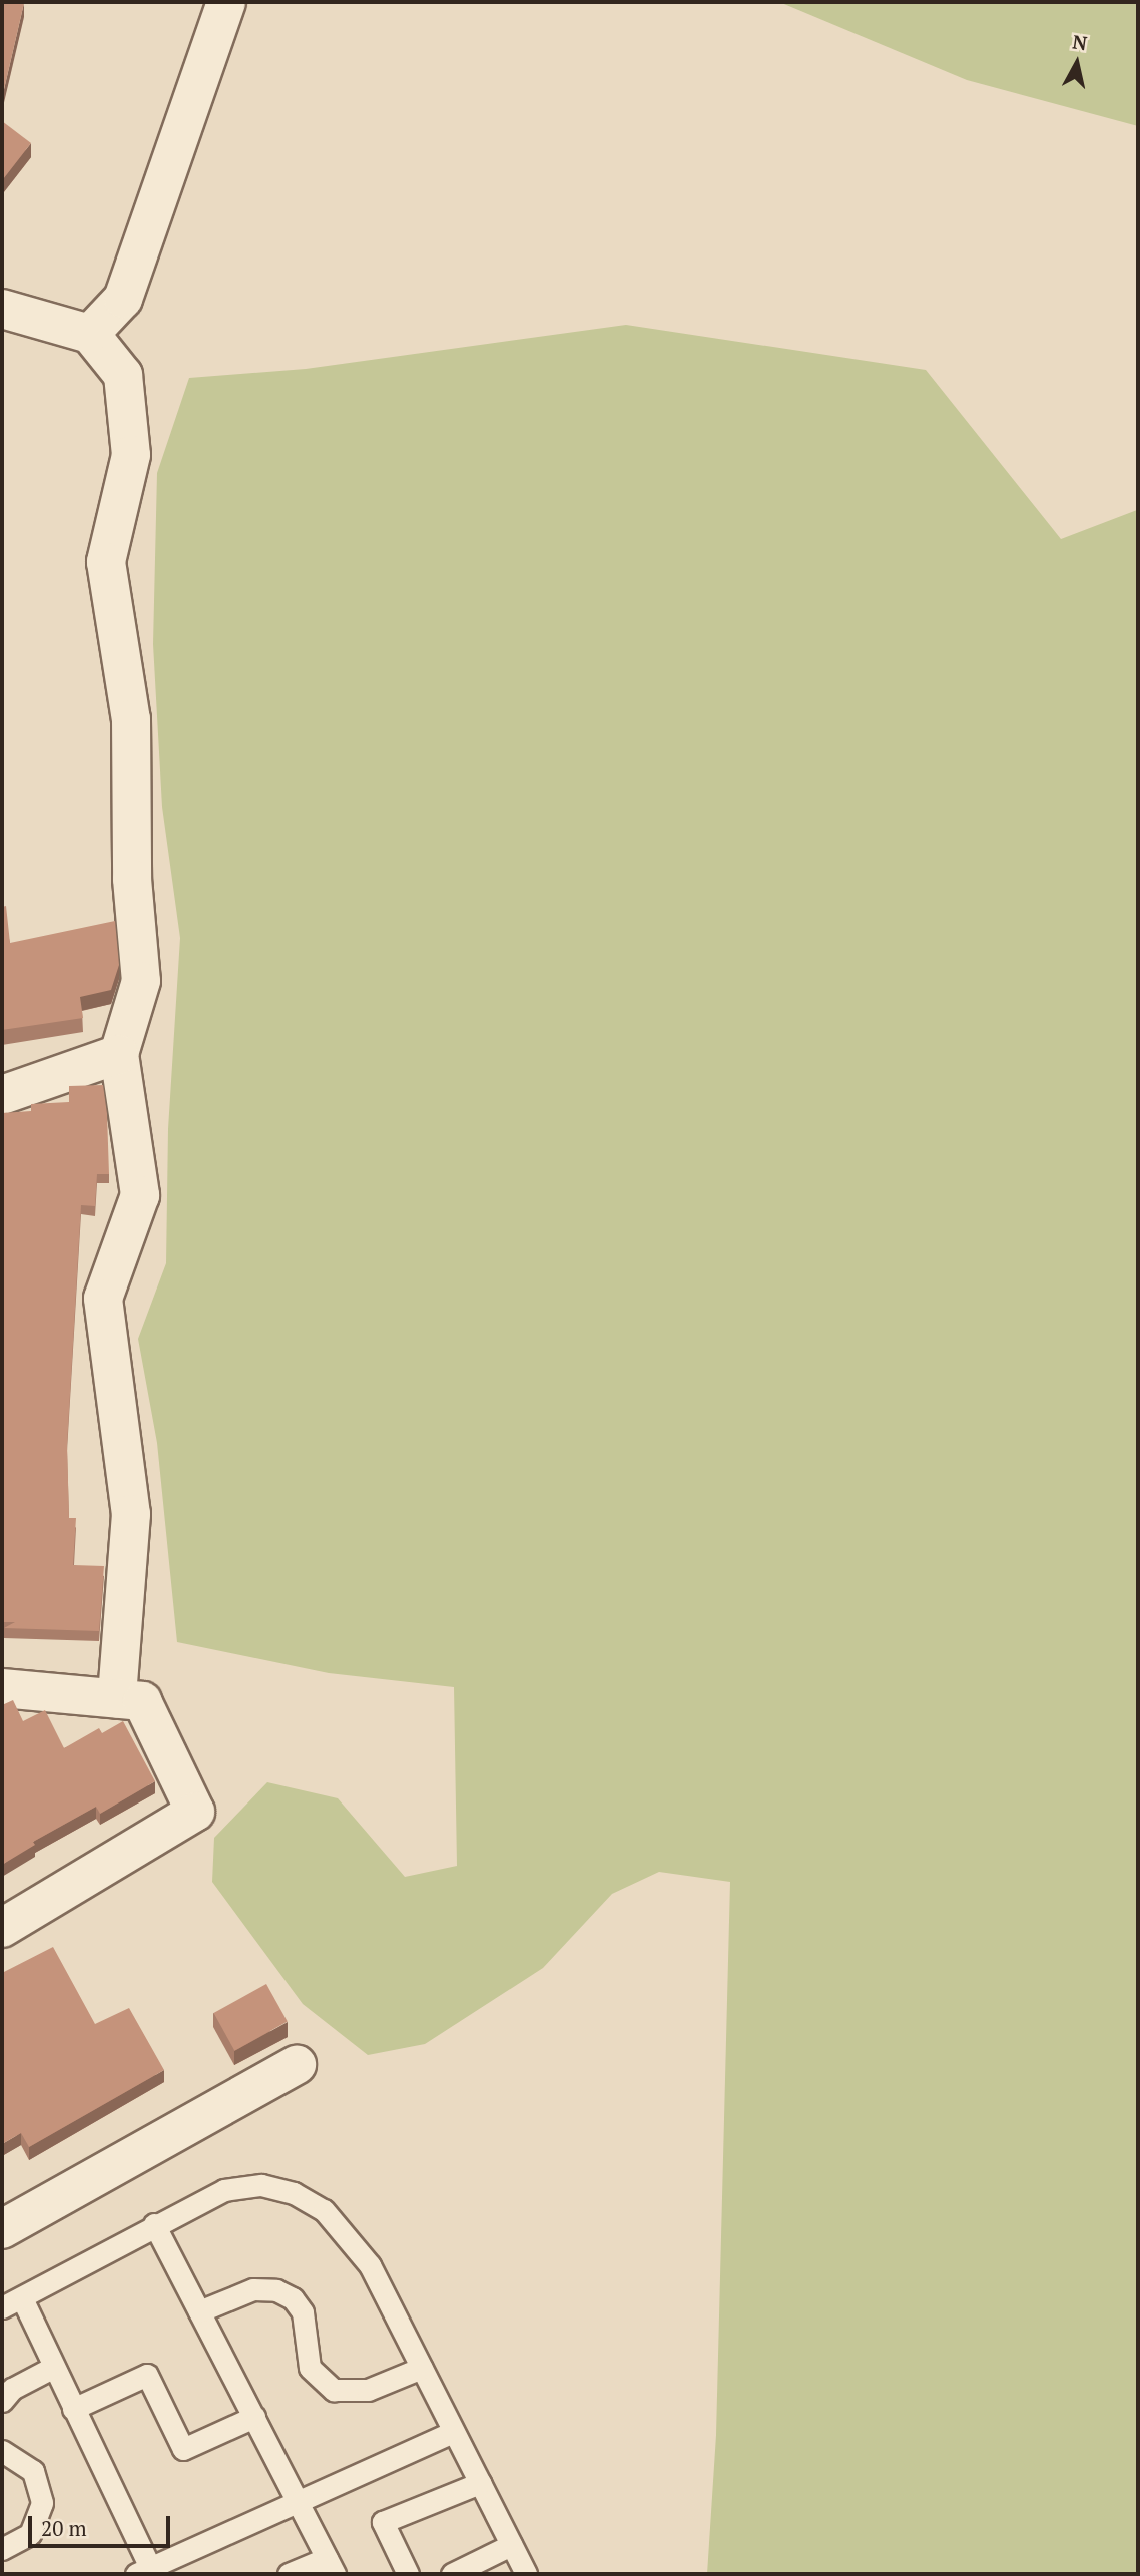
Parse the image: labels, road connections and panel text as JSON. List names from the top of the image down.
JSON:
{
  "scale_bar": "20 m",
  "north": "top"
}
